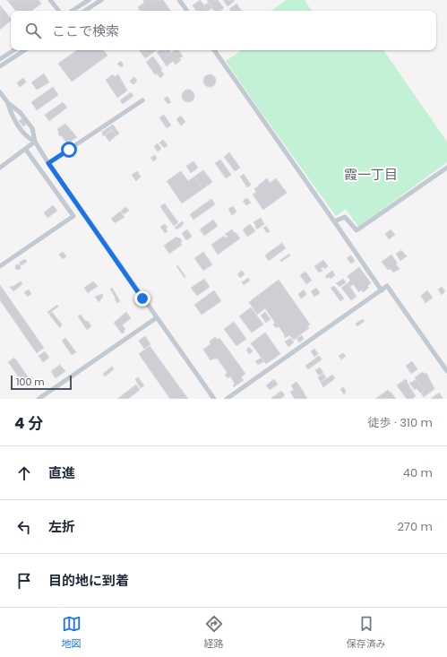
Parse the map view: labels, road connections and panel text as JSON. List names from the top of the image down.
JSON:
{
  "districts": ["霞一丁目"],
  "scale_bar": "100 m",
  "page": {
    "search": "ここで検索",
    "scale": "100 m",
    "heading": ["4 分", "徒歩 · 310 m"],
    "list": [
      ["直進", "40 m"],
      ["左折", "270 m"],
      "目的地に到着"
    ],
    "nav": ["地図", "経路", "保存済み"]
  }
}
